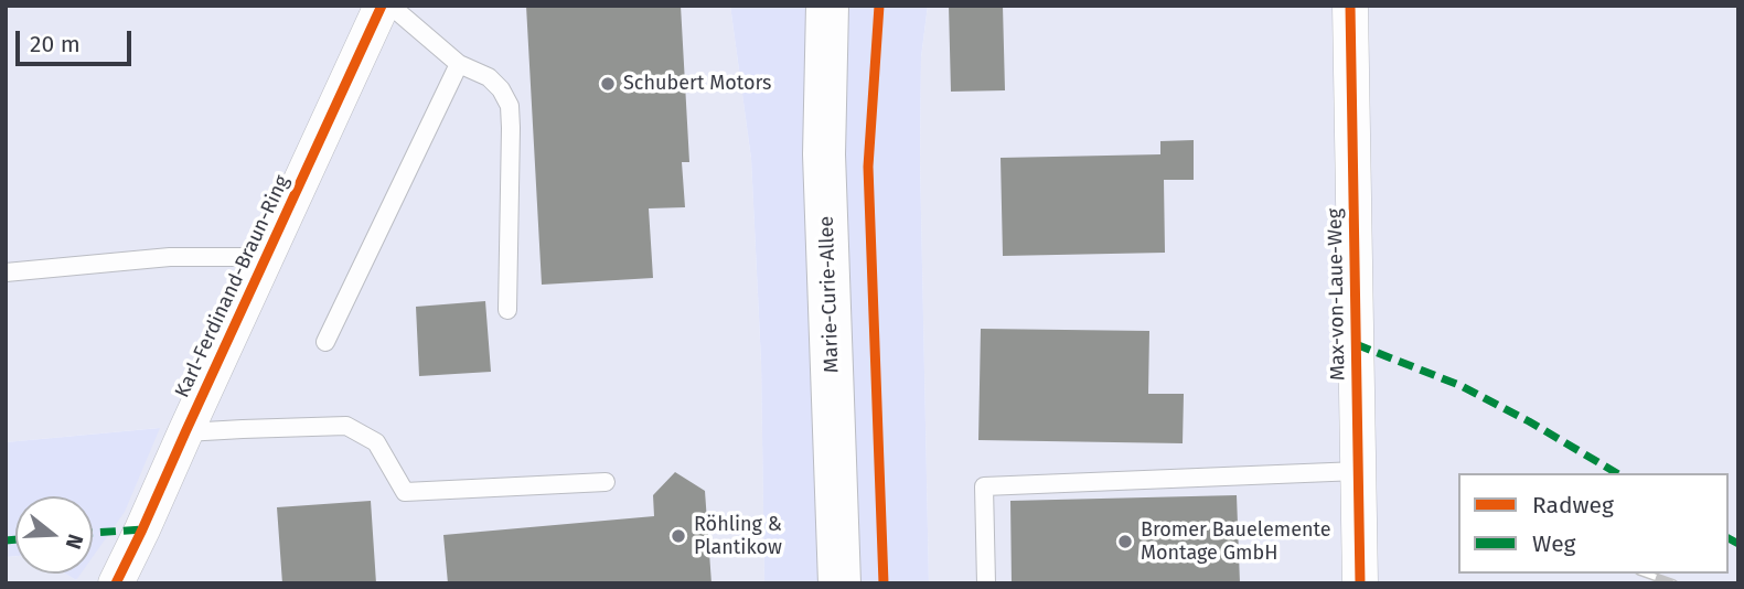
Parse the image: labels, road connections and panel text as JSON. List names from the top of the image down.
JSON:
{
  "streets": {
    "main road": ["Marie-Curie-Allee"],
    "street": ["Karl-Ferdinand-Braun-Ring", "Max-von-Laue-Weg"]
  },
  "places": ["Schubert Motors", "Röhling & Plantikow", "Bromer Bauelemente Montage GmbH"],
  "legend": ["Radweg", "Weg"],
  "scale_bar": "20 m",
  "north": "right"
}
